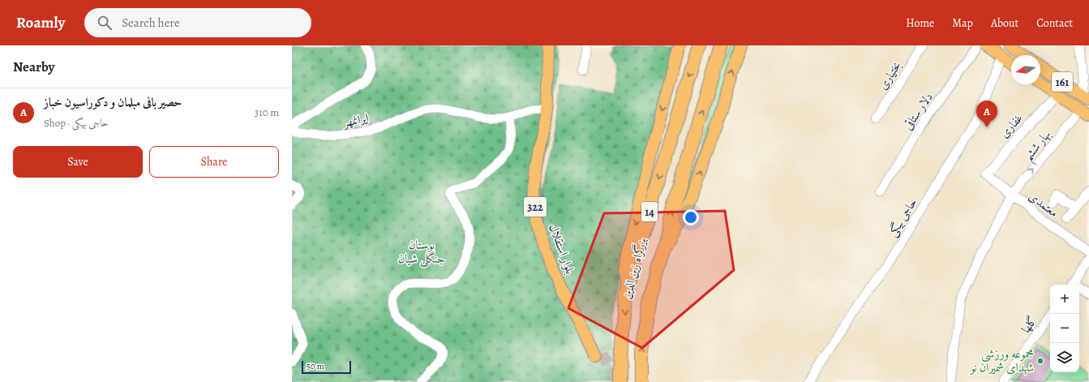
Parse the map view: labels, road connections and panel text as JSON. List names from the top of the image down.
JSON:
{
  "streets": {
    "highway": ["14", "بزرگراه زین الدین"],
    "main road": ["161", "322", "بلوار استقلال"],
    "street": [
      "بختیاری",
      "دلار ستاقی",
      "ایرانمهر",
      "غفاری",
      "بهار ششم",
      "معتمدی",
      "حاجی بیگی",
      "گلها"
    ]
  },
  "crossings": [
    ["161", "غفاری"],
    ["161", "بهار ششم"],
    ["ایرانمهر", "بلوار استقلال"],
    ["غفاری", "معتمدی"],
    ["بهار ششم", "معتمدی"]
  ],
  "parks": ["بوستان جنگلی شیان"],
  "places": ["مجموعه ورزشی شهدای شمیران نو"],
  "scale_bar": "50 m",
  "north": "left",
  "page": {
    "header": "Roamly",
    "search": "Search here",
    "nav": [
      "Home",
      "Map",
      "About",
      "Contact"
    ],
    "heading": "Nearby",
    "list": [
      {
        "mark": "A",
        "name": "حصیر بافی مبلمان و دکوراسیون خباز",
        "note": "Shop · حاجی بیگی",
        "value": "310 m"
      }
    ],
    "pins": "A",
    "buttons": ["Save", "Share"],
    "map_buttons": ["+", "−"],
    "scale": "50 m"
  }
}
